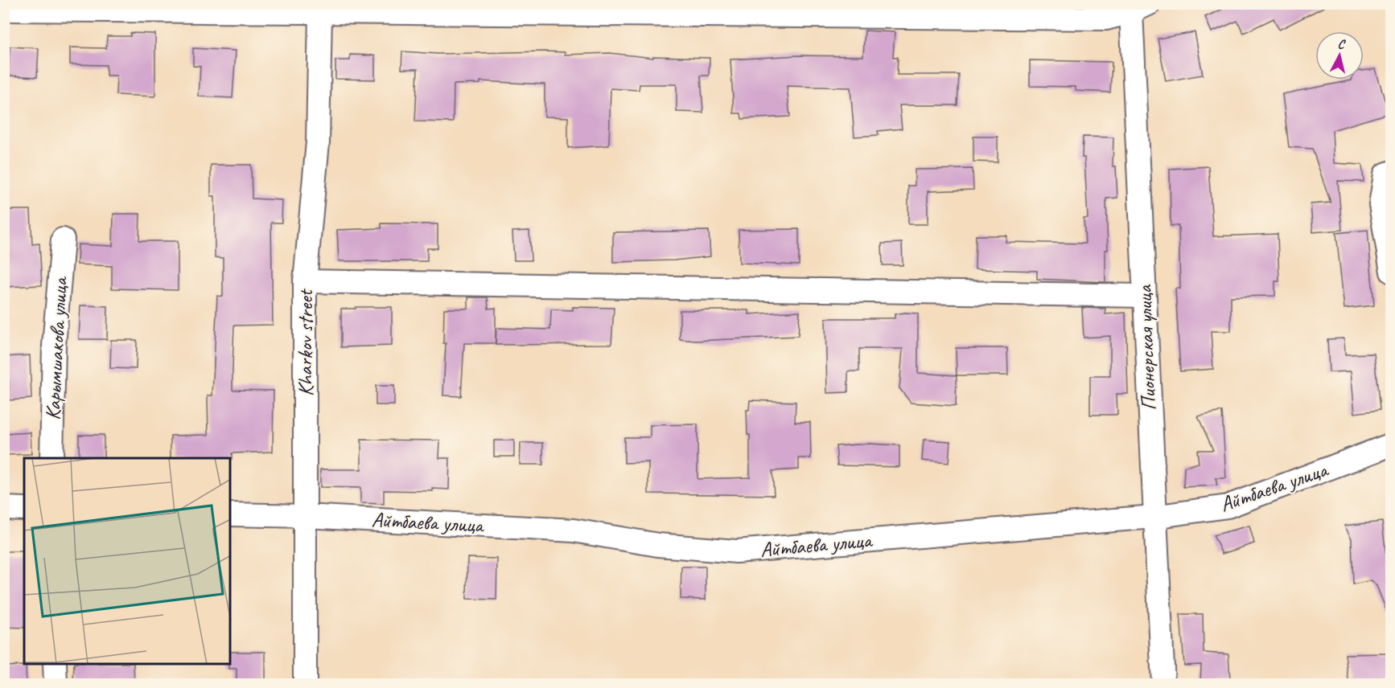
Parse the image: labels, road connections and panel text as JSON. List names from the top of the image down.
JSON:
{
  "streets": {
    "street": [
      "Kharkov street",
      "Пионерская улица",
      "Карымшакова улица",
      "Айтбаева улица"
    ]
  },
  "crossings": [
    ["Kharkov street", "Айтбаева улица"],
    ["Пионерская улица", "Айтбаева улица"]
  ],
  "north": "top"
}
